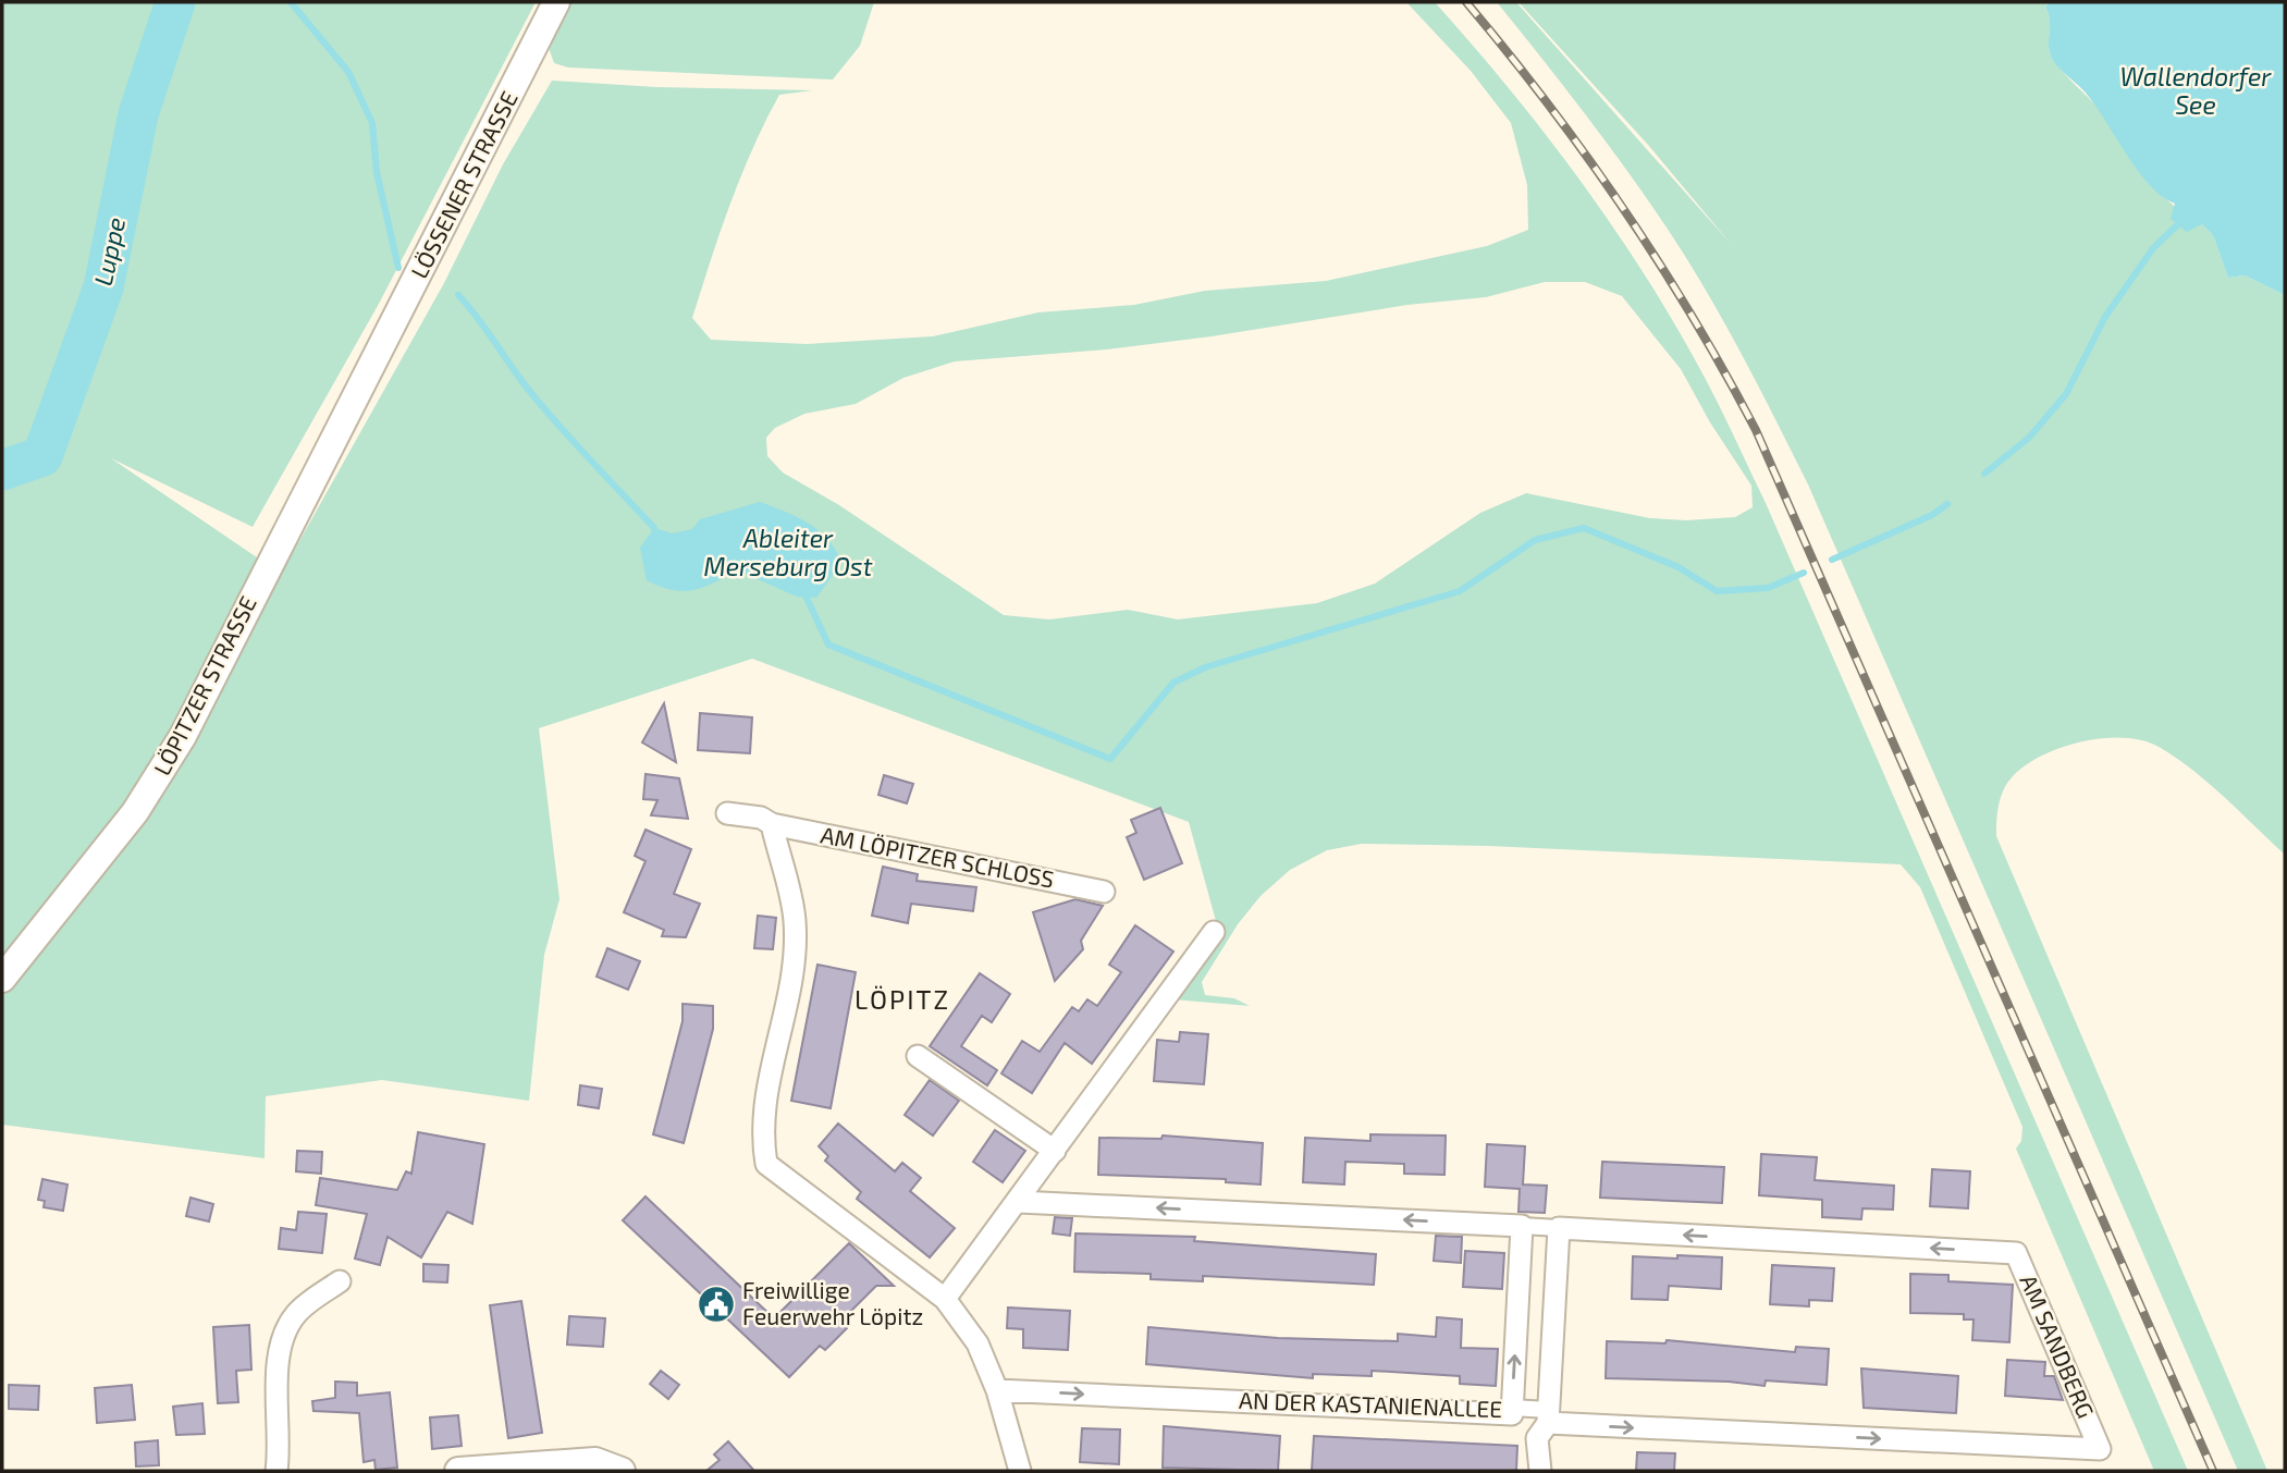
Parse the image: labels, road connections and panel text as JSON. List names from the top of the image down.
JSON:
{
  "streets": {
    "street": [
      "LÖSSENER STRASSE",
      "LÖPITZER STRASSE",
      "AM LÖPITZER SCHLOSS",
      "AM SANDBERG",
      "AN DER KASTANIENALLEE"
    ]
  },
  "crossings": [
    ["LÖSSENER STRASSE", "LÖPITZER STRASSE"]
  ],
  "districts": ["LÖPITZ"],
  "water": ["Wallendorfer See", "Luppe", "Ableiter Merseburg Ost"],
  "places": {
    "public building": ["Freiwillige Feuerwehr Löpitz"]
  }
}
